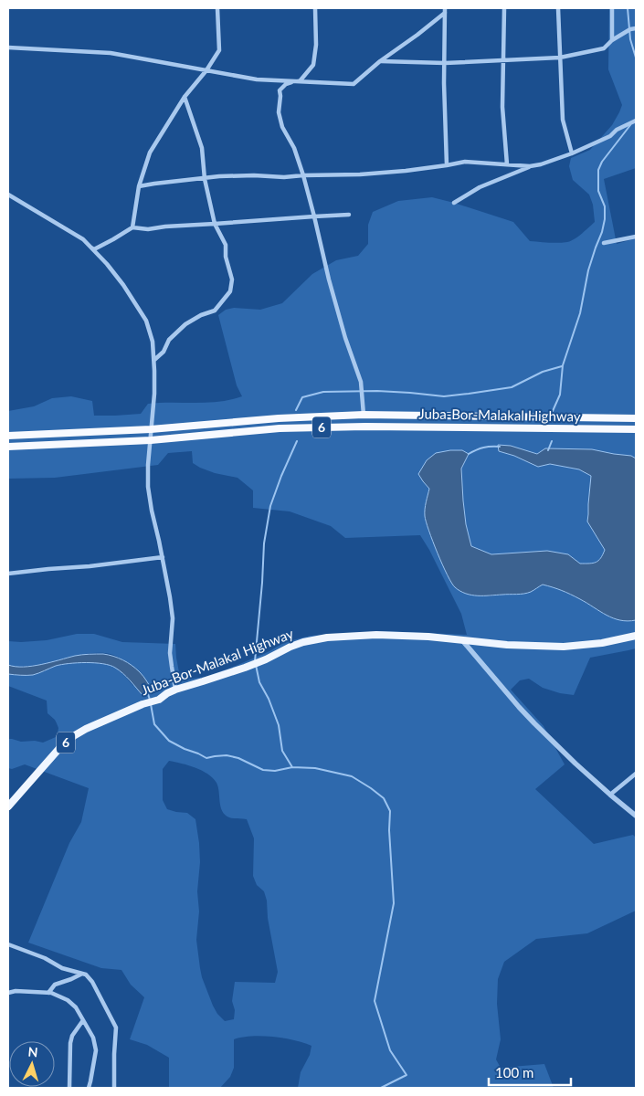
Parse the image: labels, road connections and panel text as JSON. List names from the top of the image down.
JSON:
{
  "streets": {
    "highway": ["Juba-Bor-Malakal Highway", "6"]
  },
  "scale_bar": "100 m",
  "north": "top"
}
